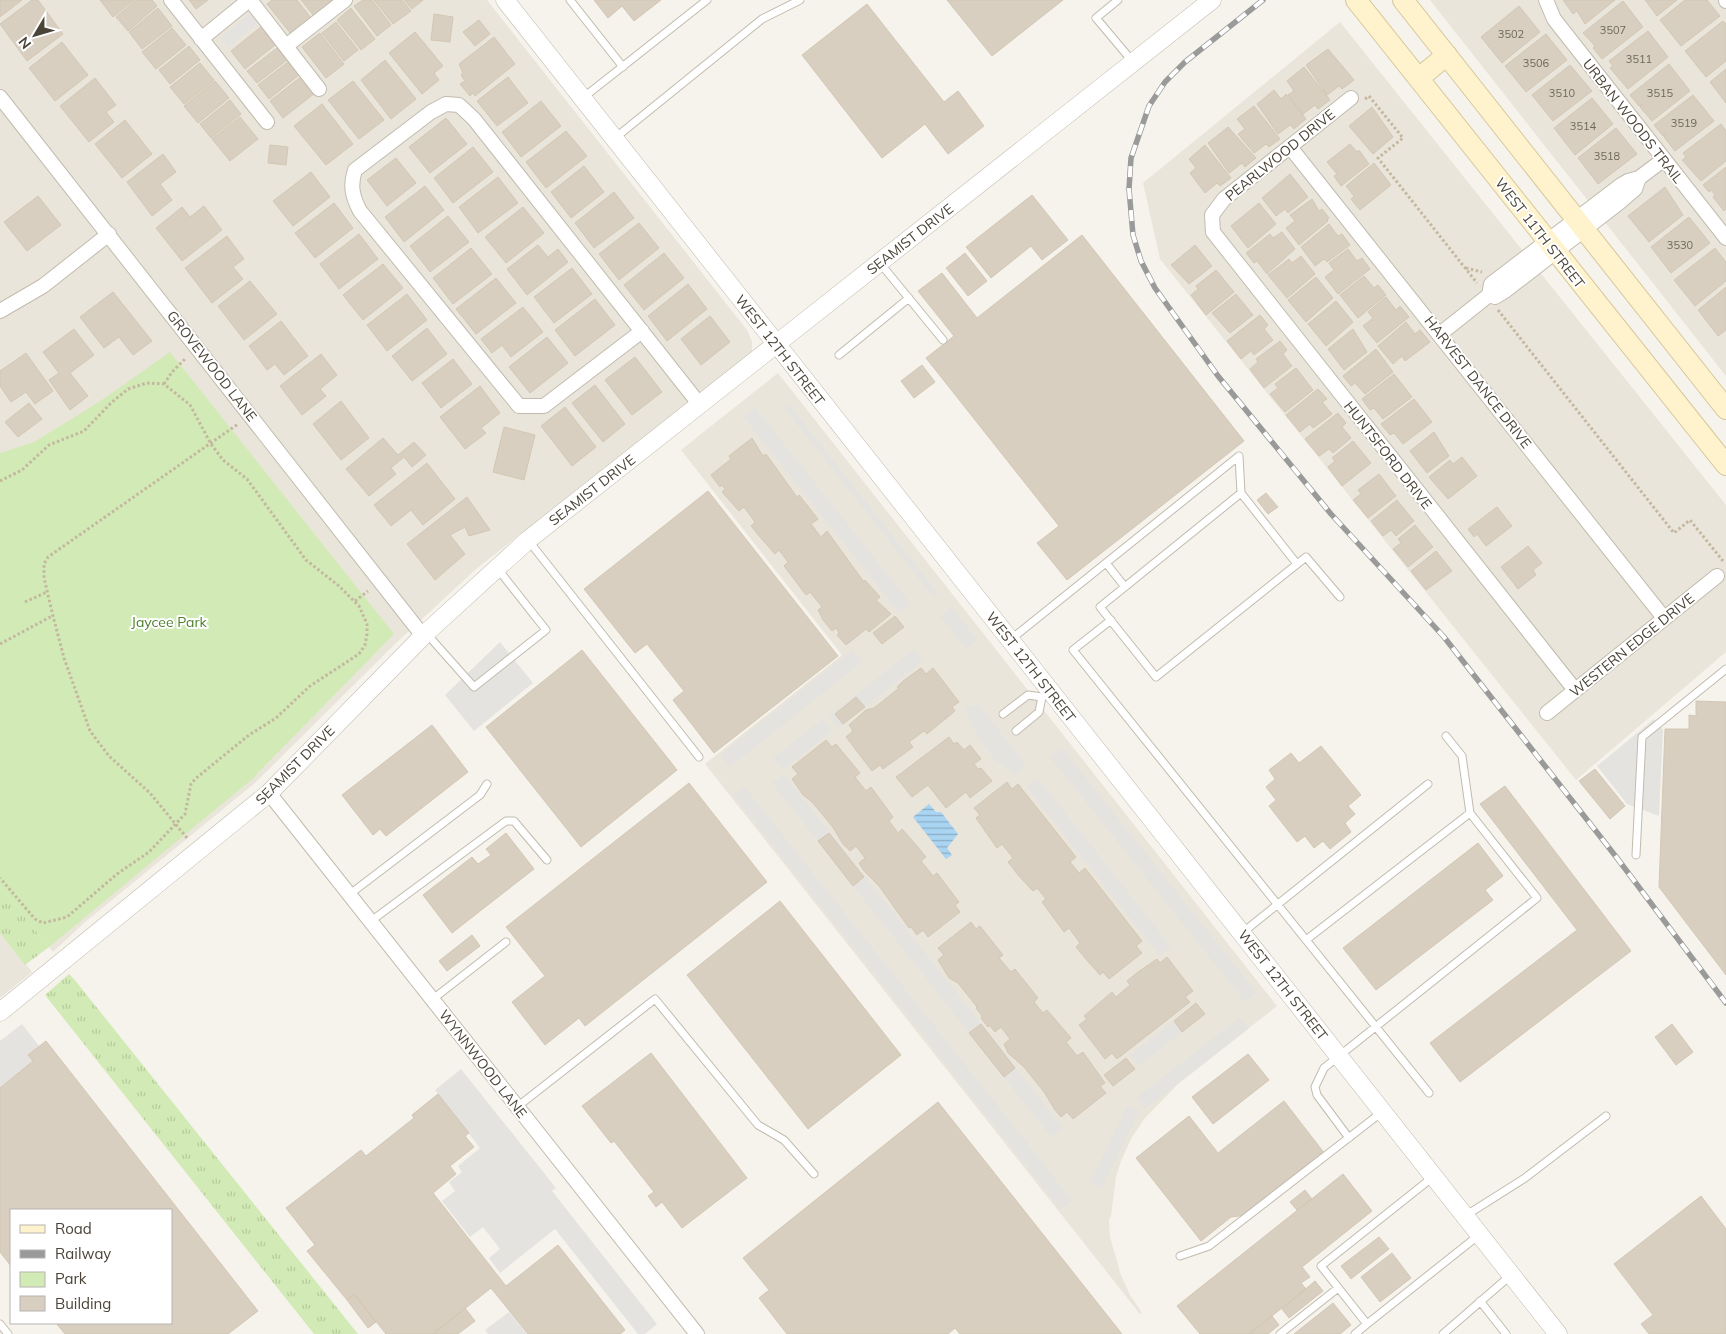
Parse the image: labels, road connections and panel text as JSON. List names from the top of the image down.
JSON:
{
  "streets": {
    "main road": ["WEST 11TH STREET"],
    "street": [
      "URBAN WOODS TRAIL",
      "PEARLWOOD DRIVE",
      "SEAMIST DRIVE",
      "WEST 12TH STREET",
      "GROVEWOOD LANE",
      "HARVEST DANCE DRIVE",
      "HUNTSFORD DRIVE",
      "WESTERN EDGE DRIVE",
      "WYNNWOOD LANE"
    ]
  },
  "crossings": [
    ["PEARLWOOD DRIVE", "HARVEST DANCE DRIVE"],
    ["PEARLWOOD DRIVE", "HUNTSFORD DRIVE"],
    ["SEAMIST DRIVE", "WEST 12TH STREET"],
    ["SEAMIST DRIVE", "GROVEWOOD LANE"],
    ["SEAMIST DRIVE", "WYNNWOOD LANE"],
    ["HARVEST DANCE DRIVE", "WESTERN EDGE DRIVE"],
    ["HUNTSFORD DRIVE", "WESTERN EDGE DRIVE"]
  ],
  "parks": ["Jaycee Park"],
  "house_numbers": [
    "3507",
    "3502",
    "3511",
    "3506",
    "3510",
    "3515",
    "3519",
    "3514",
    "3518",
    "3530"
  ],
  "legend": [
    "Road",
    "Railway",
    "Park",
    "Building"
  ],
  "north": "bottom left"
}
